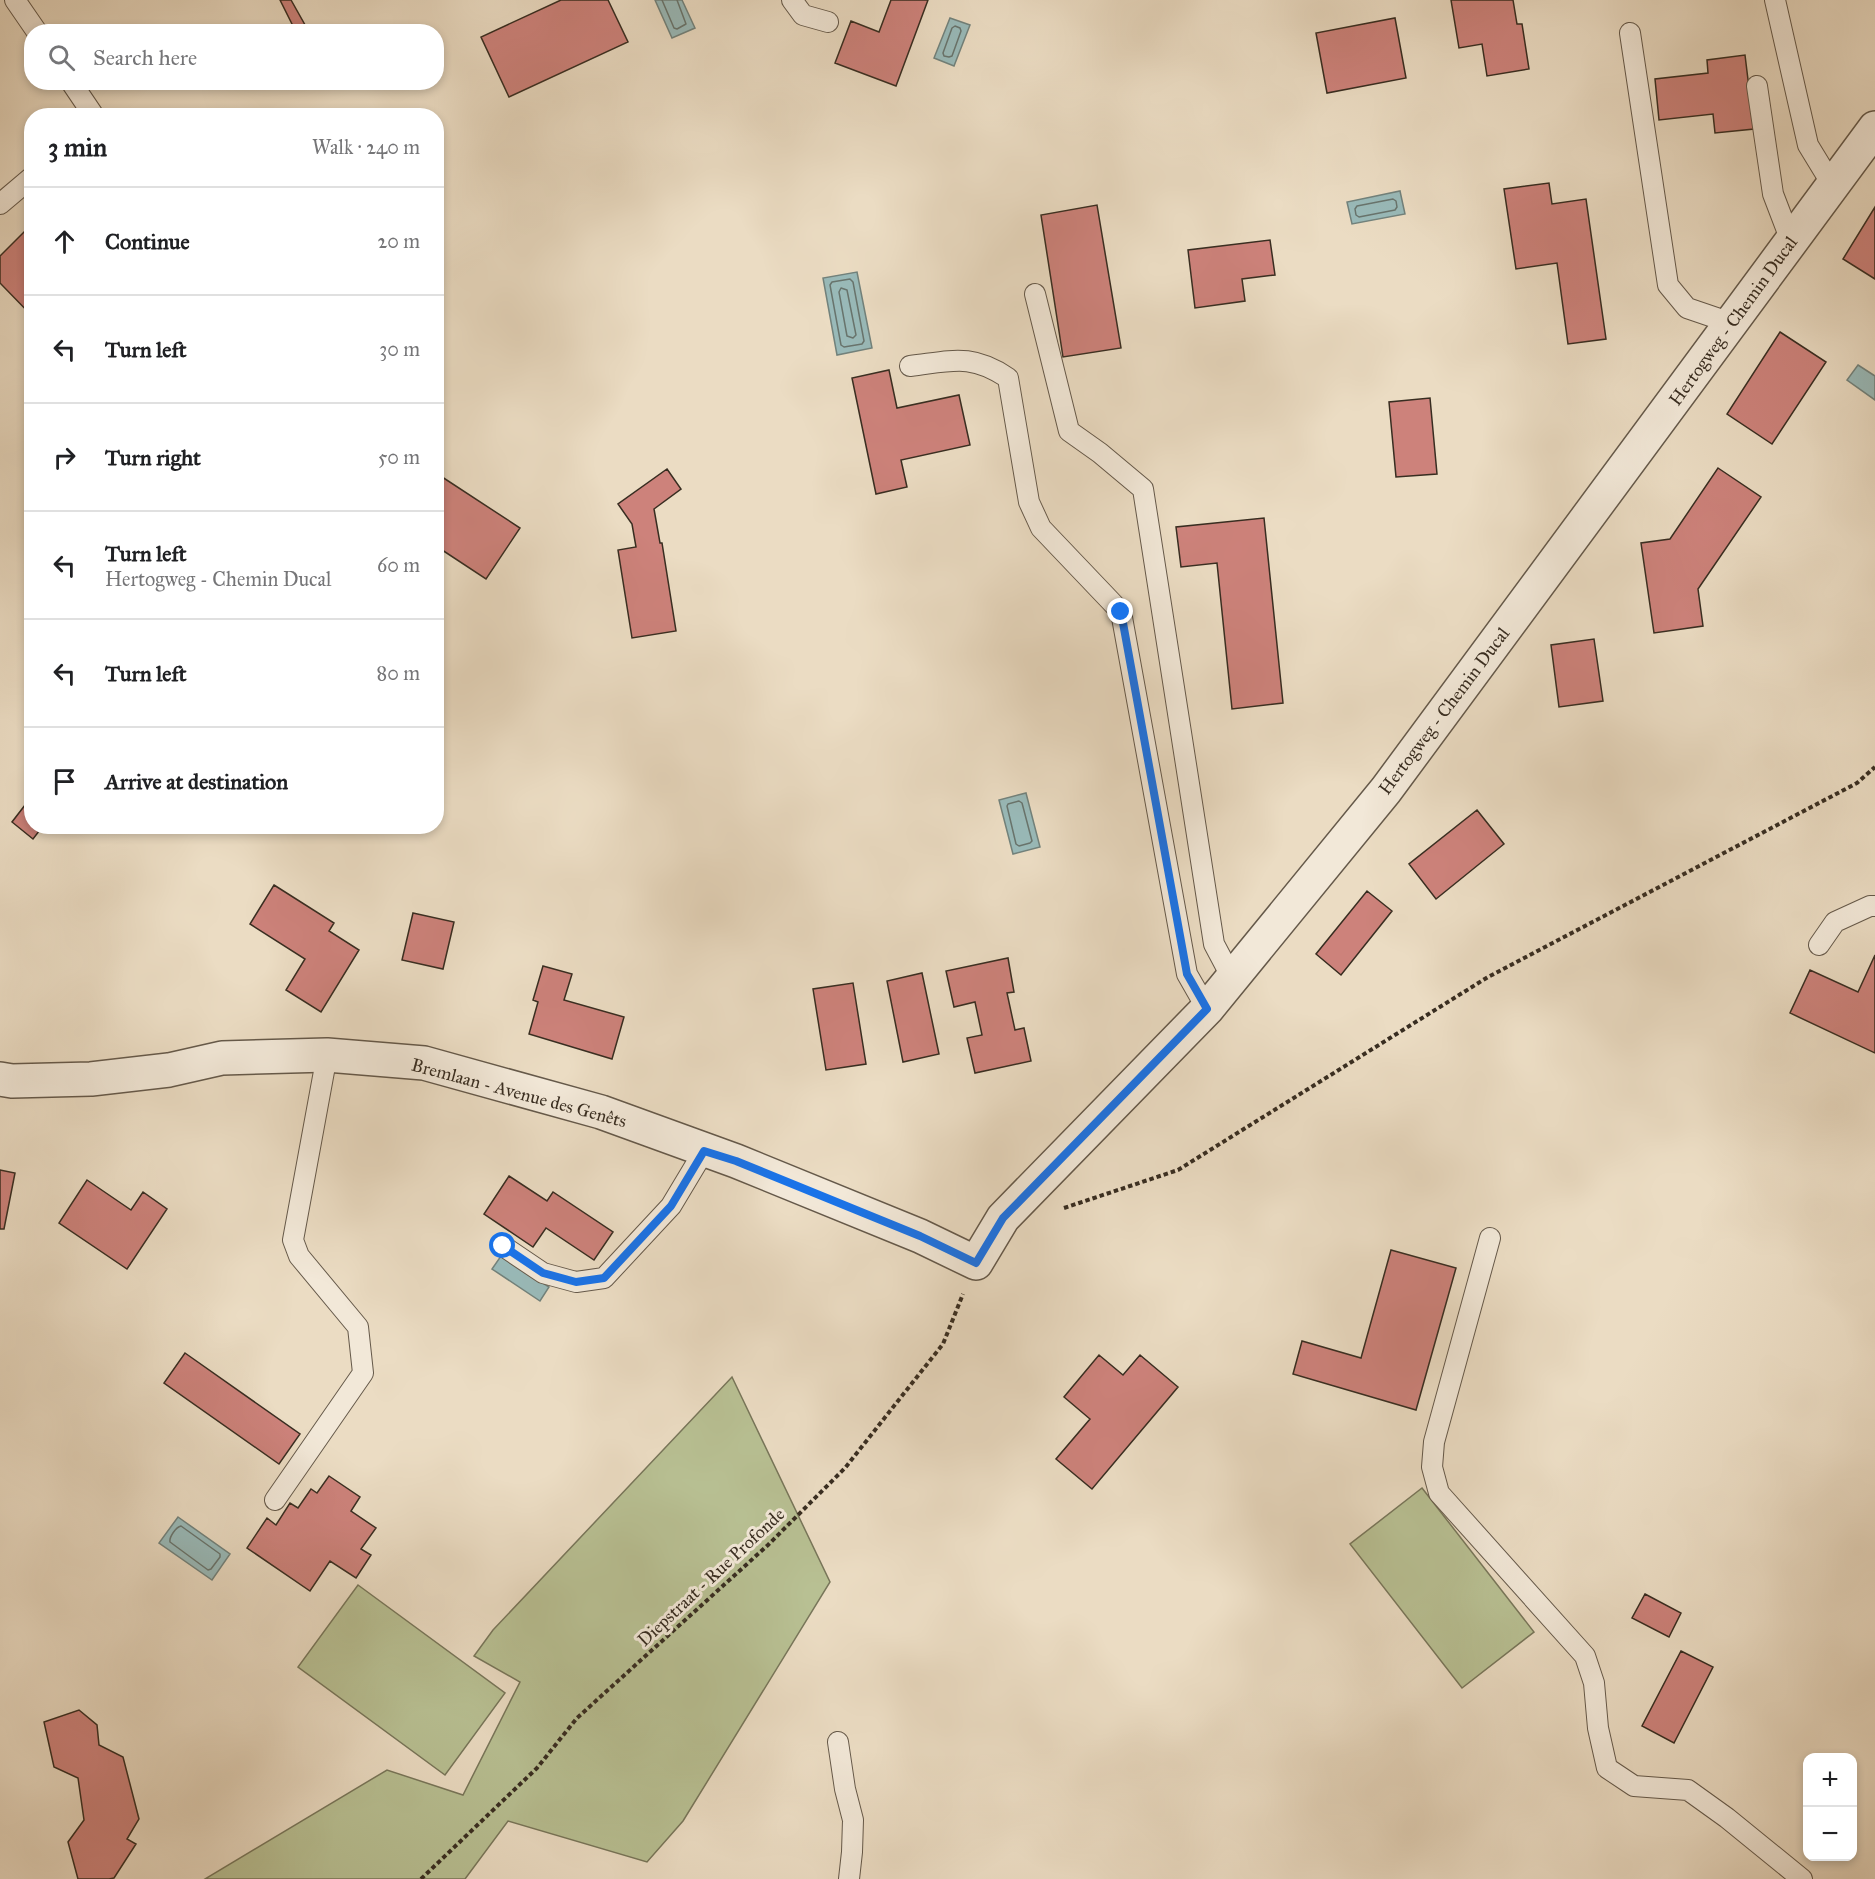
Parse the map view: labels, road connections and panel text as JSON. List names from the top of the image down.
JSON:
{
  "streets": {
    "street": ["Hertogweg - Chemin Ducal", "Bremlaan - Avenue des Genêts"],
    "path": ["Diepstraat - Rue Profonde"]
  },
  "crossings": [
    ["Hertogweg - Chemin Ducal", "Bremlaan - Avenue des Genêts"],
    ["Hertogweg - Chemin Ducal", "Diepstraat - Rue Profonde"],
    ["Bremlaan - Avenue des Genêts", "Diepstraat - Rue Profonde"]
  ],
  "page": {
    "search": "Search here",
    "heading": ["3 min", "Walk · 240 m"],
    "list": [
      ["Continue", "20 m"],
      ["Turn left", "30 m"],
      ["Turn right", "50 m"],
      ["Turn left", "Hertogweg - Chemin Ducal", "60 m"],
      ["Turn left", "80 m"],
      "Arrive at destination"
    ],
    "map_buttons": ["+", "−"]
  }
}
